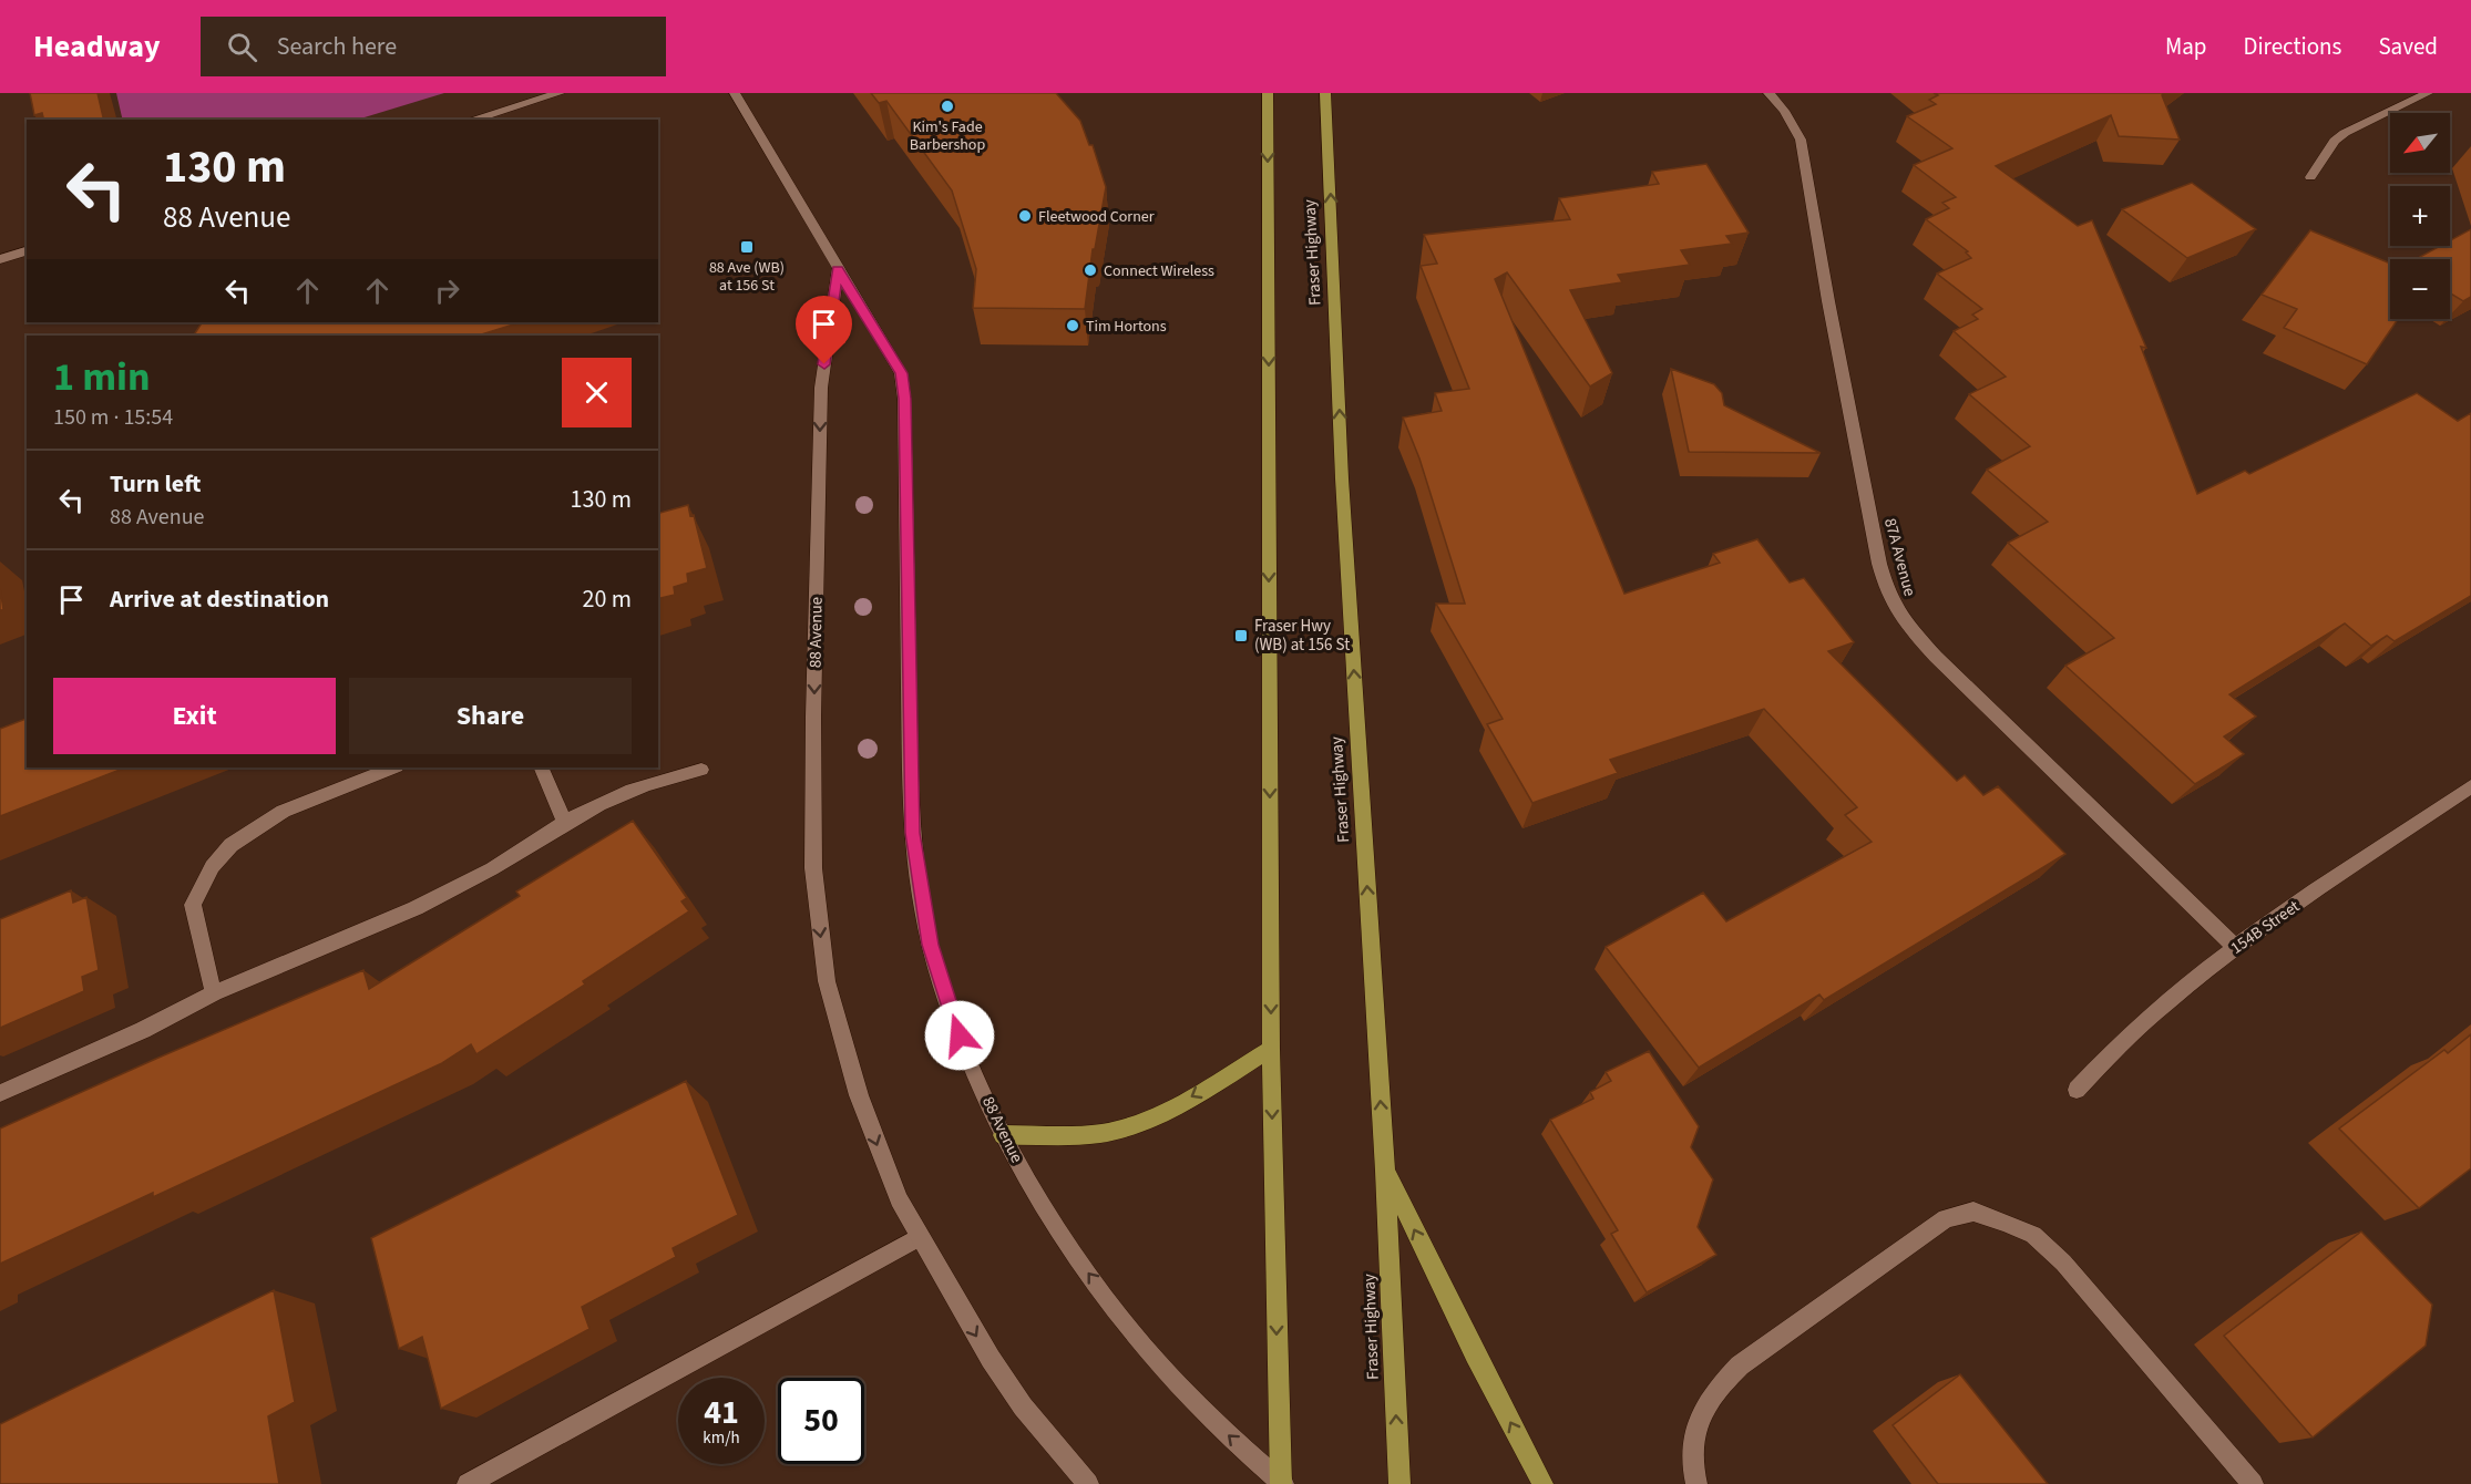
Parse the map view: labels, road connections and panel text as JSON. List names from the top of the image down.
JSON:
{
  "streets": {
    "main road": [
      "Fraser Highway",
      "87A Avenue",
      "88 Avenue",
      "154B Street"
    ]
  },
  "crossings": [
    ["87A Avenue", "154B Street"]
  ],
  "places": {
    "other": [
      "Kim's Fade Barbershop",
      "Fleetwood Corner",
      "Connect Wireless",
      "Tim Hortons"
    ],
    "transit": ["88 Ave (WB) at 156 St", "Fraser Hwy (WB) at 156 St"]
  },
  "north": "bottom left",
  "page": {
    "header": "Headway",
    "search": "Search here",
    "nav": ["Map", "Directions", "Saved"],
    "map_buttons": ["+", "−"],
    "turn": ["130 m", "88 Avenue"],
    "heading": ["1 min", "150 m · 15:54"],
    "list": [
      {
        "name": "Turn left",
        "note": "88 Avenue",
        "value": "130 m"
      },
      {
        "name": "Arrive at destination",
        "value": "20 m"
      }
    ],
    "buttons": ["Exit", "Share"],
    "speed": "41 km/h",
    "limit": "50"
  }
}
